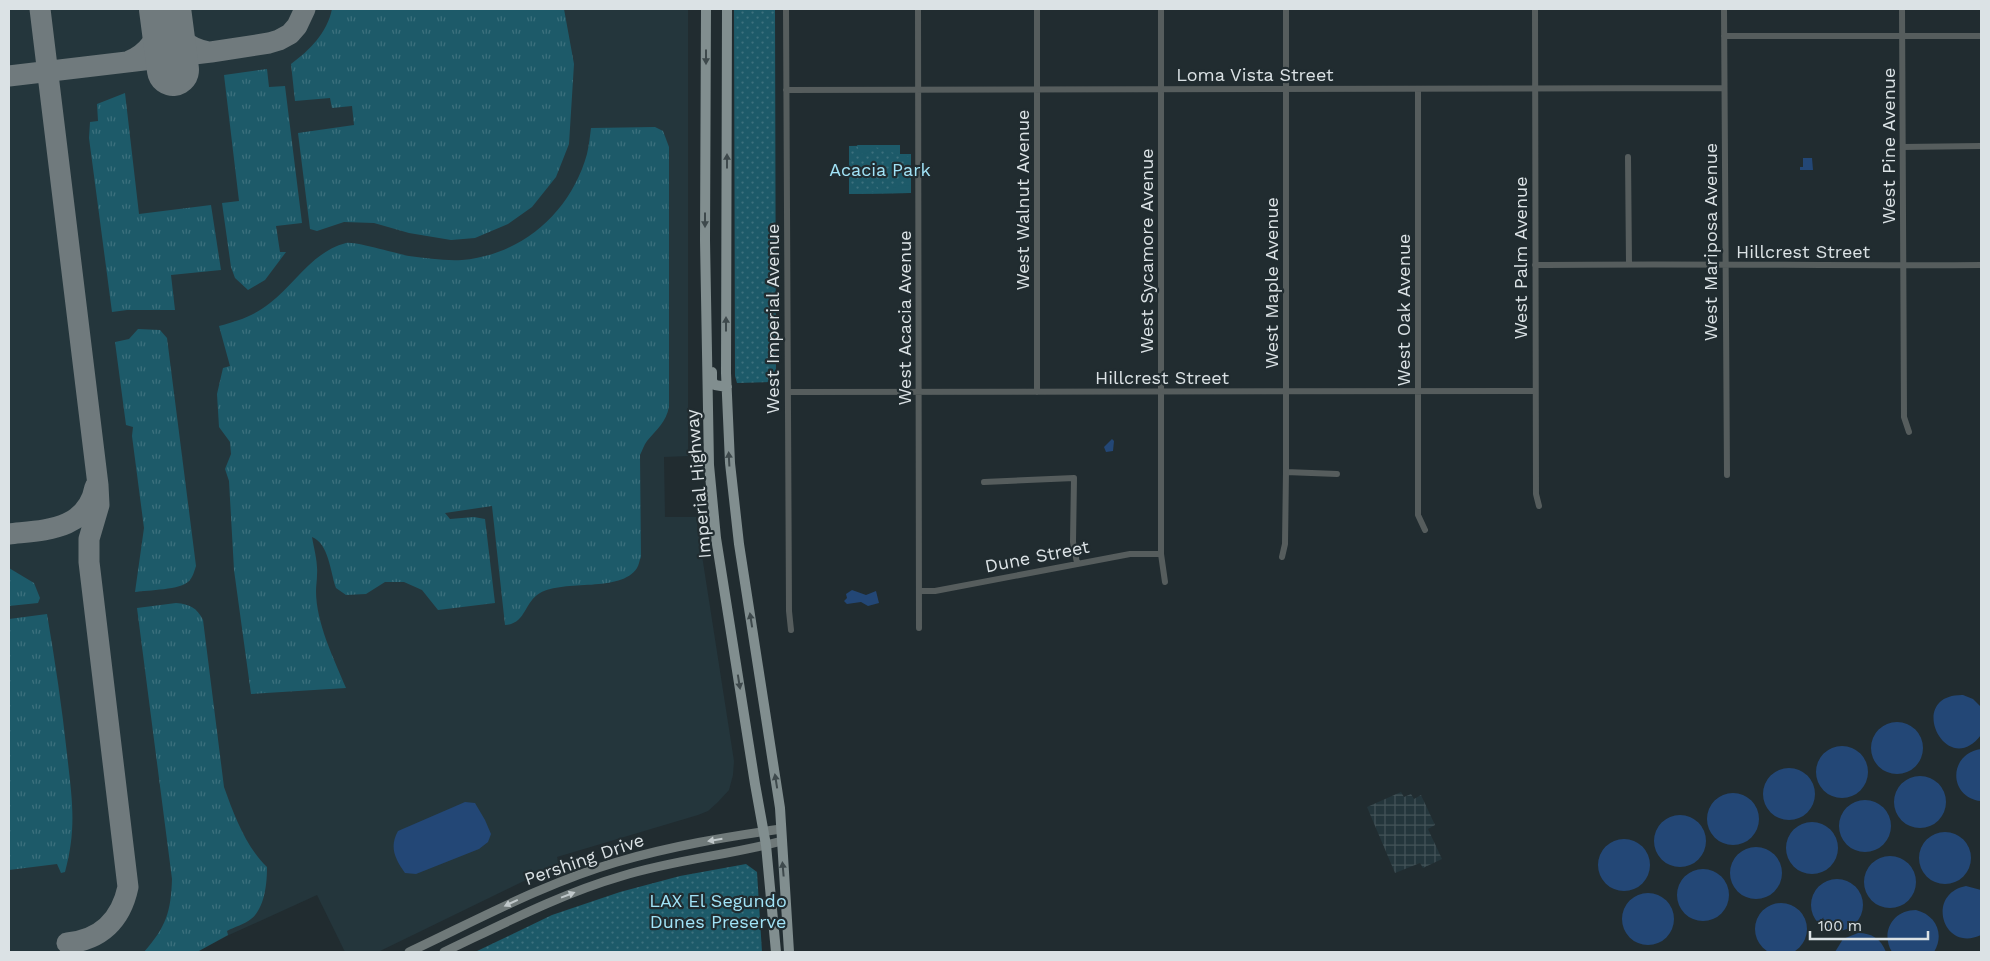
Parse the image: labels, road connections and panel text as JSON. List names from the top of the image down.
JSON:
{
  "streets": {
    "main road": ["Imperial Highway", "Pershing Drive"],
    "street": [
      "Loma Vista Street",
      "West Pine Avenue",
      "West Walnut Avenue",
      "West Mariposa Avenue",
      "West Sycamore Avenue",
      "Hillcrest Street",
      "West Palm Avenue",
      "West Maple Avenue",
      "West Oak Avenue",
      "West Acacia Avenue",
      "West Imperial Avenue",
      "Dune Street"
    ]
  },
  "crossings": [
    ["Loma Vista Street", "West Walnut Avenue"],
    ["Loma Vista Street", "West Mariposa Avenue"],
    ["Loma Vista Street", "West Sycamore Avenue"],
    ["Loma Vista Street", "West Palm Avenue"],
    ["Loma Vista Street", "West Maple Avenue"],
    ["Loma Vista Street", "West Oak Avenue"],
    ["Loma Vista Street", "West Acacia Avenue"],
    ["Loma Vista Street", "West Imperial Avenue"],
    ["West Pine Avenue", "Hillcrest Street"],
    ["West Walnut Avenue", "Hillcrest Street"],
    ["West Mariposa Avenue", "Hillcrest Street"],
    ["West Sycamore Avenue", "Hillcrest Street"],
    ["West Sycamore Avenue", "Dune Street"],
    ["Hillcrest Street", "West Palm Avenue"],
    ["Hillcrest Street", "West Maple Avenue"],
    ["Hillcrest Street", "West Oak Avenue"],
    ["Hillcrest Street", "West Acacia Avenue"],
    ["Hillcrest Street", "West Imperial Avenue"],
    ["West Acacia Avenue", "Dune Street"],
    ["Imperial Highway", "Pershing Drive"]
  ],
  "parks": ["Acacia Park", "LAX El Segundo Dunes Preserve"],
  "scale_bar": "100 m"
}
